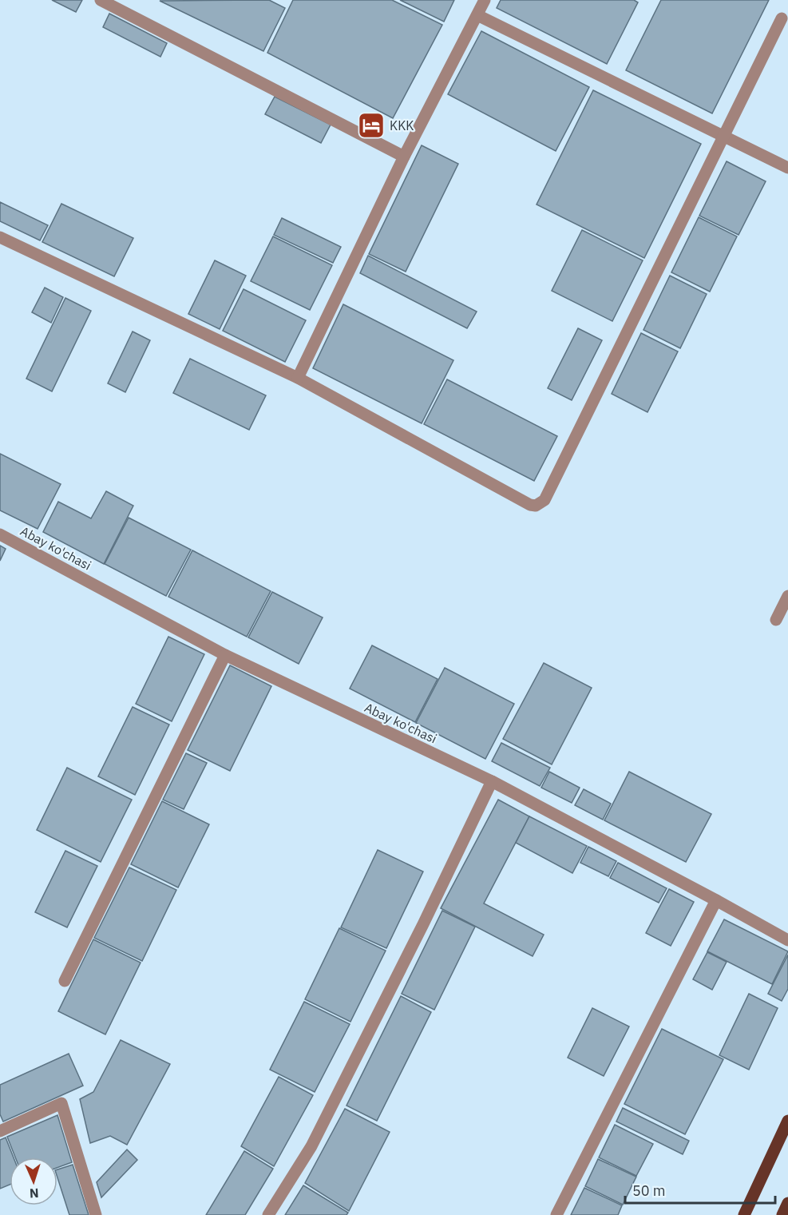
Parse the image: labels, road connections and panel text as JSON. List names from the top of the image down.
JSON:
{
  "streets": {
    "street": ["Abay ko'chasi"]
  },
  "places": {
    "hotel": ["KKK"]
  },
  "scale_bar": "50 m",
  "north": "bottom"
}
